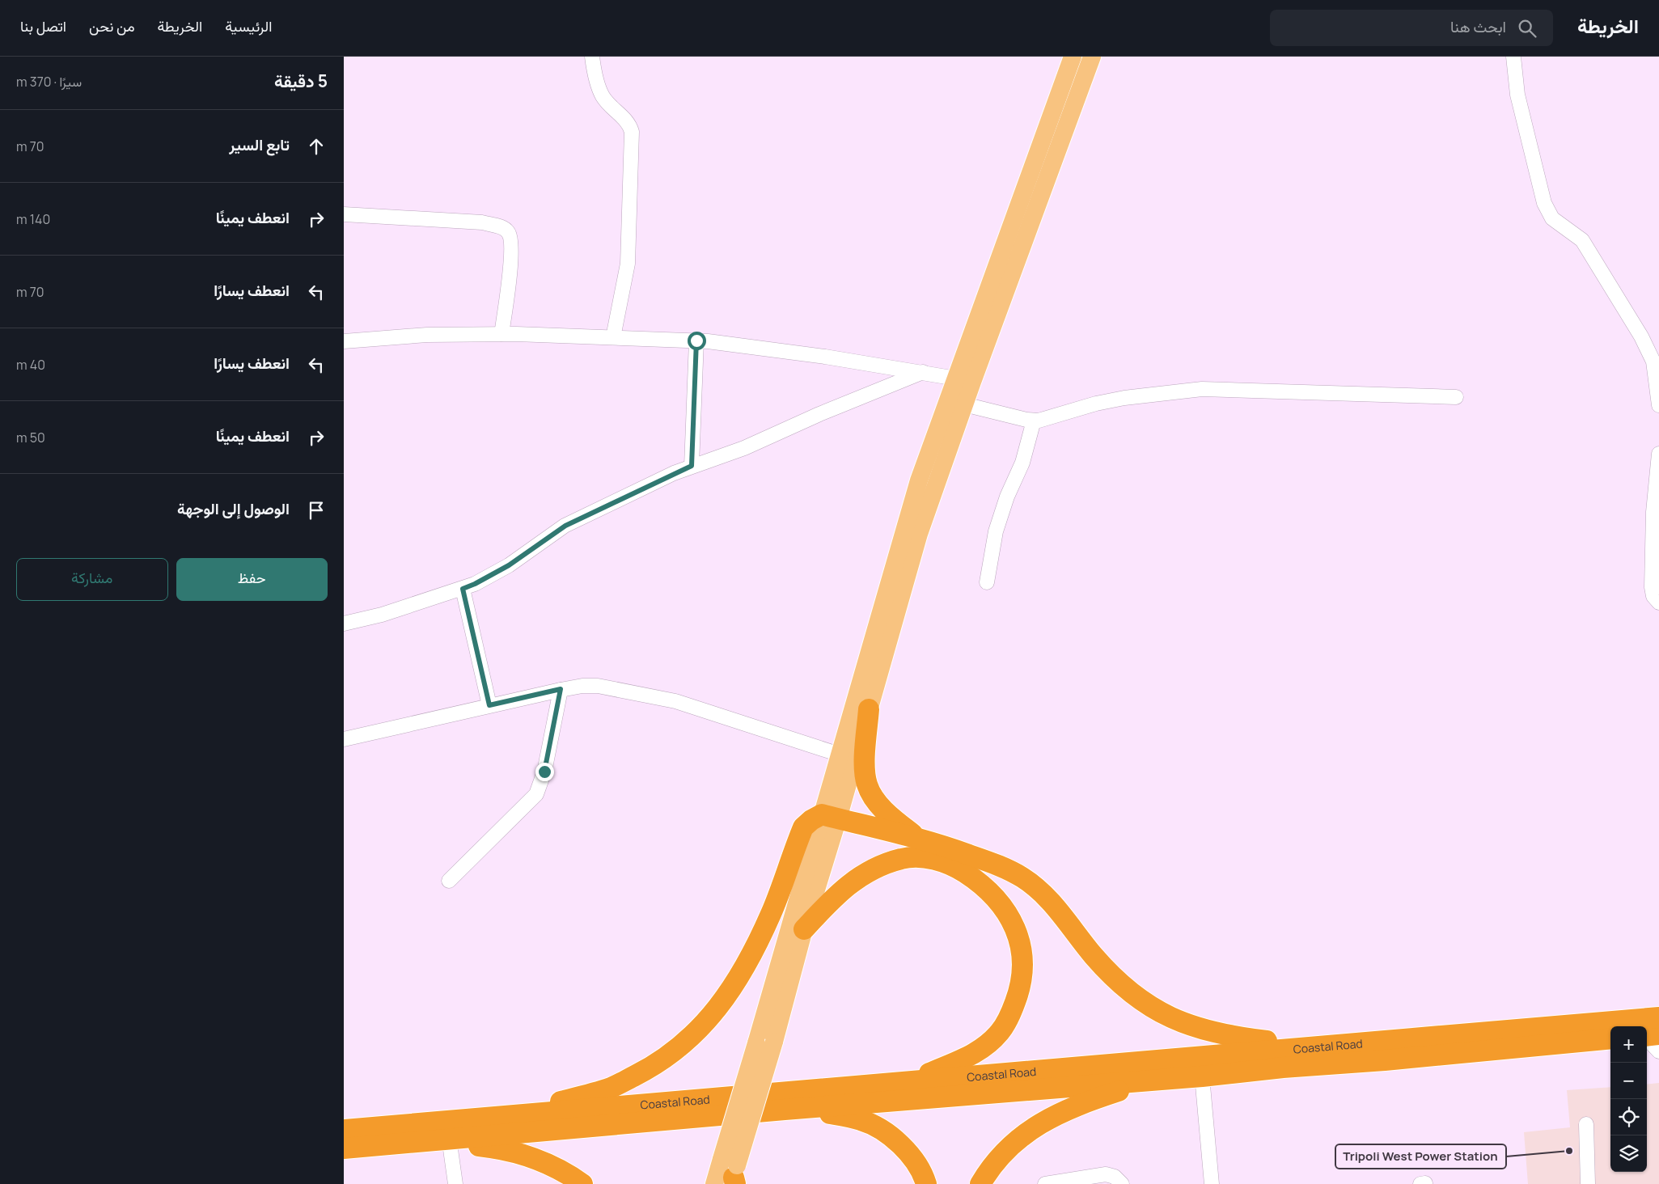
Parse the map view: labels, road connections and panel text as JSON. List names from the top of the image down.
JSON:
{
  "streets": {
    "highway": ["Coastal Road"]
  },
  "places": ["Tripoli West Power Station"],
  "page": {
    "header": "الخريطة",
    "search": "ابحث هنا",
    "nav": [
      "الرئيسية",
      "الخريطة",
      "من نحن",
      "اتصل بنا"
    ],
    "heading": ["5 دقيقة", "سيرًا · 370 m"],
    "list": [
      ["تابع السير", "70 m"],
      ["انعطف يمينًا", "140 m"],
      ["انعطف يسارًا", "70 m"],
      ["انعطف يسارًا", "40 m"],
      ["انعطف يمينًا", "50 m"],
      "الوصول إلى الوجهة"
    ],
    "buttons": ["حفظ", "مشاركة"],
    "map_buttons": ["+", "−"]
  }
}
